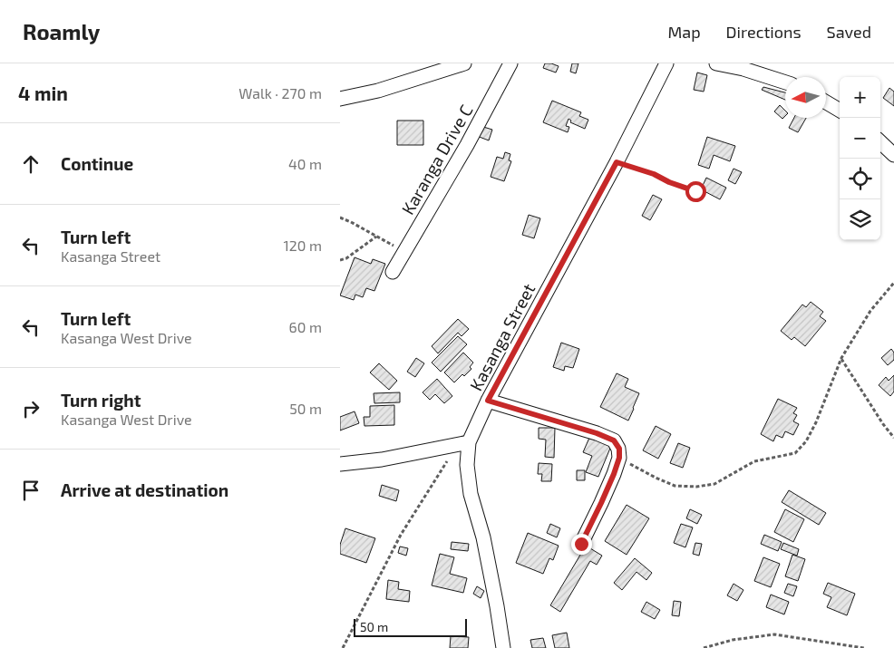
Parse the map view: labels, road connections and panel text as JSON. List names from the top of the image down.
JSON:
{
  "streets": {
    "street": ["Karanga Drive C", "Kasanga Street"]
  },
  "scale_bar": "50 m",
  "north": "left",
  "page": {
    "header": "Roamly",
    "nav": ["Map", "Directions", "Saved"],
    "heading": ["4 min", "Walk · 270 m"],
    "map_buttons": ["+", "−"],
    "list": [
      ["Continue", "40 m"],
      ["Turn left", "Kasanga Street", "120 m"],
      ["Turn left", "Kasanga West Drive", "60 m"],
      ["Turn right", "Kasanga West Drive", "50 m"],
      "Arrive at destination"
    ],
    "scale": "50 m"
  }
}
